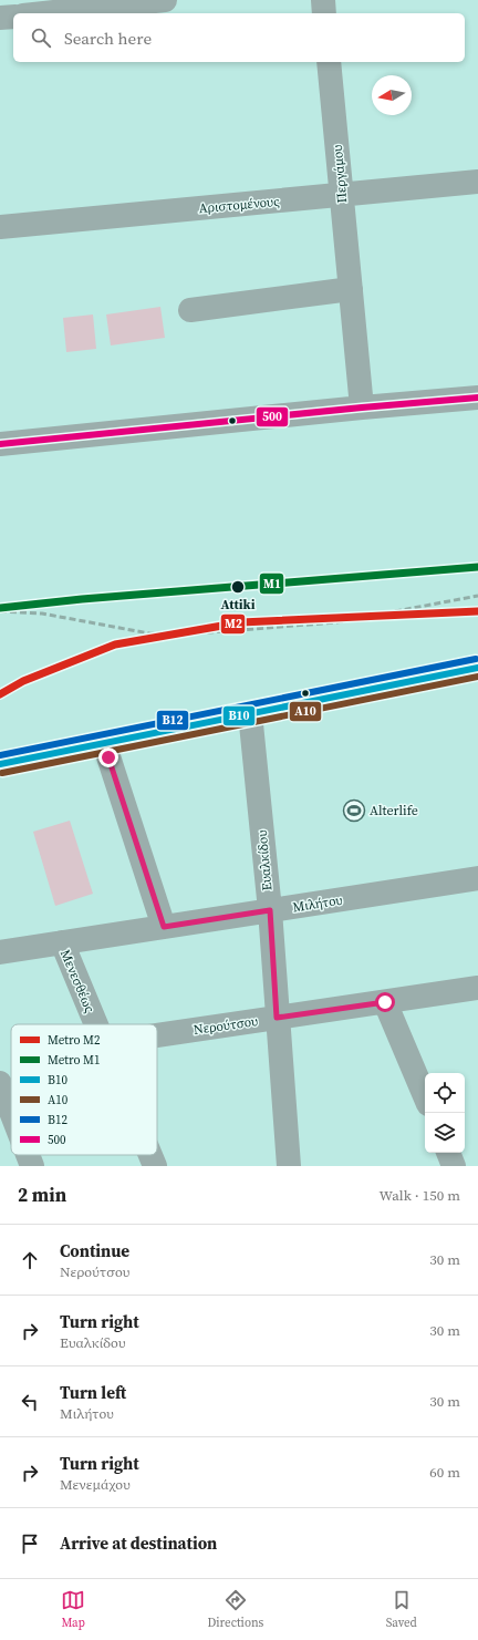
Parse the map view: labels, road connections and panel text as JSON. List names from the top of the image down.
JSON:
{
  "streets": {
    "street": [
      "Περγάμου",
      "Αριστομένους",
      "Ευαλκίδου",
      "Μιλήτου",
      "Μενεσθέως",
      "Νερούτσου"
    ]
  },
  "crossings": [
    ["Περγάμου", "Αριστομένους"],
    ["Ευαλκίδου", "Μιλήτου"],
    ["Ευαλκίδου", "Νερούτσου"],
    ["Μιλήτου", "Μενεσθέως"]
  ],
  "places": {
    "other": ["Attiki"],
    "sports": ["Alterlife"]
  },
  "lines": [
    "transit line 500",
    "metro line Μ1",
    "metro line Μ2",
    "transit line Β12",
    "transit line Β10",
    "transit line Α10"
  ],
  "legend": [
    "Metro Μ2",
    "Metro Μ1",
    "Β10",
    "Α10",
    "Β12",
    "500"
  ],
  "north": "left",
  "page": {
    "search": "Search here",
    "heading": ["2 min", "Walk · 150 m"],
    "list": [
      ["Continue", "Νερούτσου", "30 m"],
      ["Turn right", "Ευαλκίδου", "30 m"],
      ["Turn left", "Μιλήτου", "30 m"],
      ["Turn right", "Μενεμάχου", "60 m"],
      "Arrive at destination"
    ],
    "nav": ["Map", "Directions", "Saved"]
  }
}
